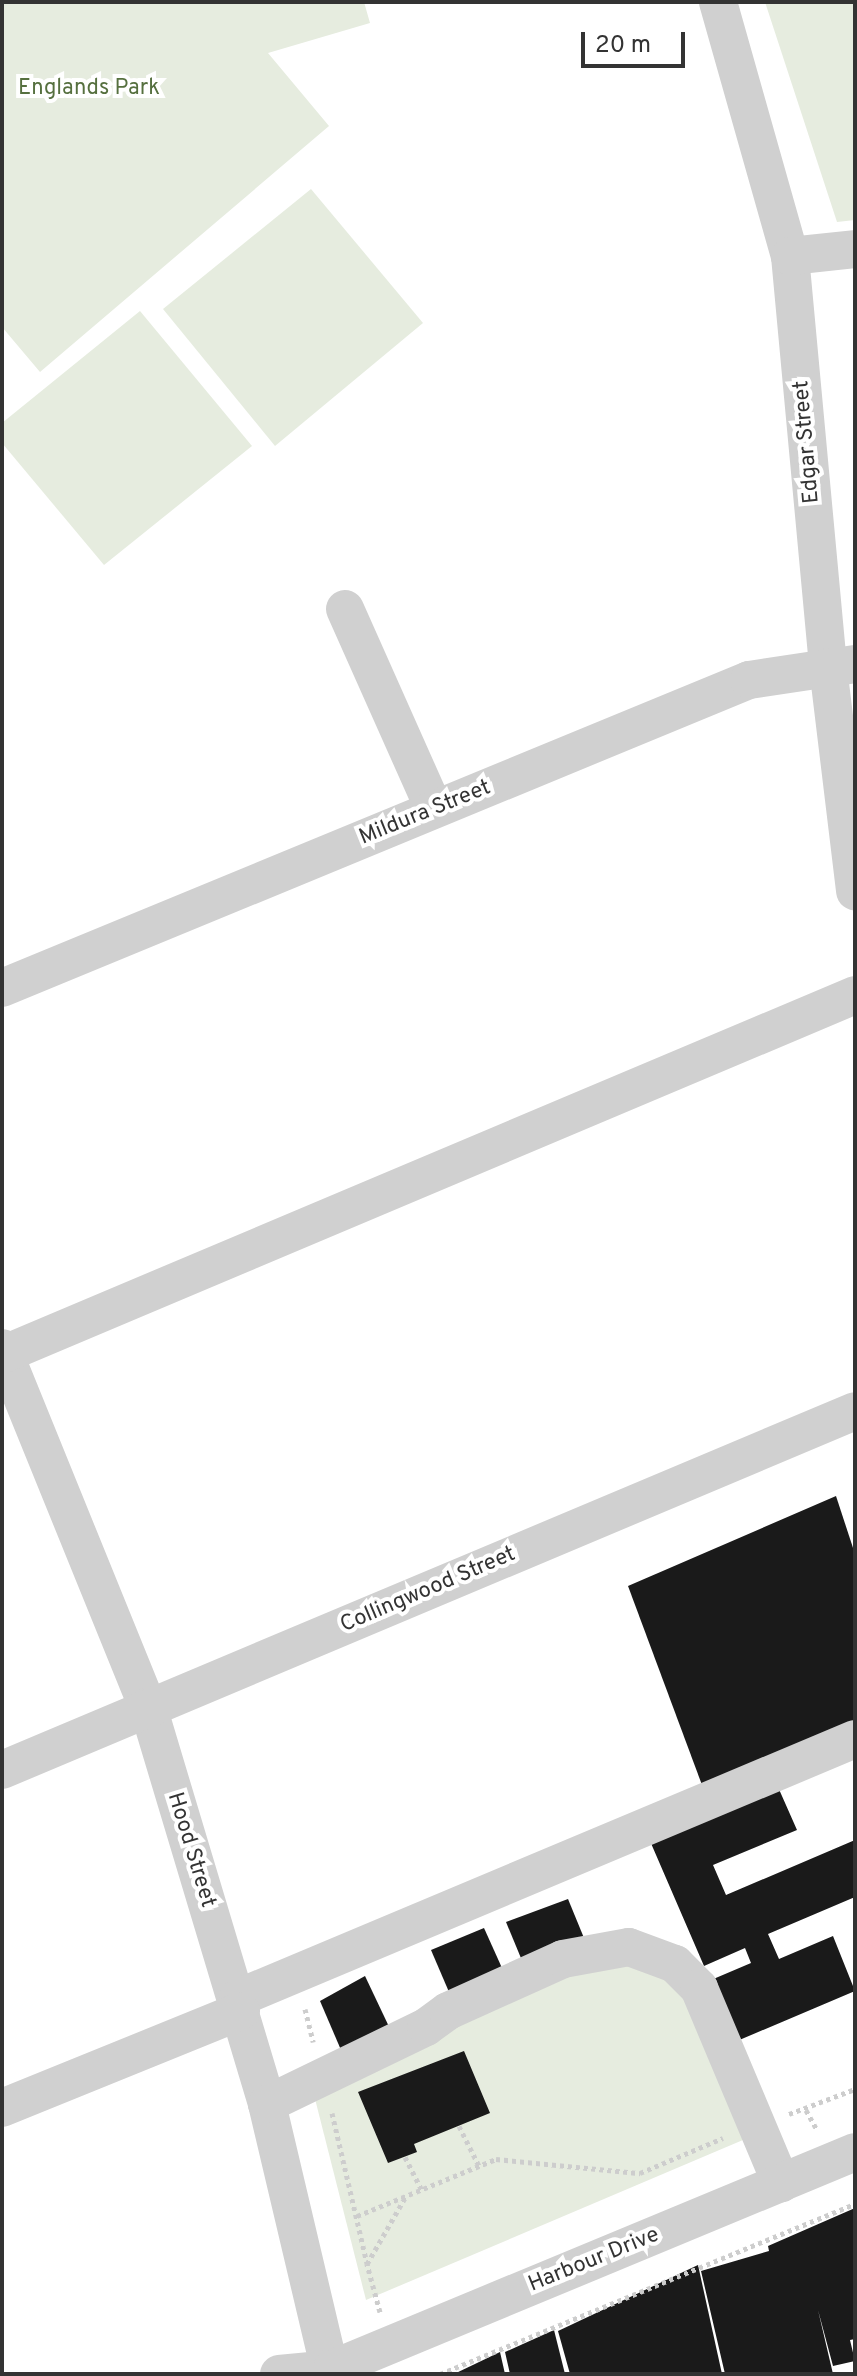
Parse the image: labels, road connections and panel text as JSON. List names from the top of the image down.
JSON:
{
  "streets": {
    "street": [
      "Edgar Street",
      "Mildura Street",
      "Collingwood Street",
      "Hood Street",
      "Harbour Drive"
    ]
  },
  "crossings": [
    ["Edgar Street", "Mildura Street"],
    ["Collingwood Street", "Hood Street"],
    ["Hood Street", "Harbour Drive"]
  ],
  "parks": ["Englands Park"],
  "scale_bar": "20 m"
}
